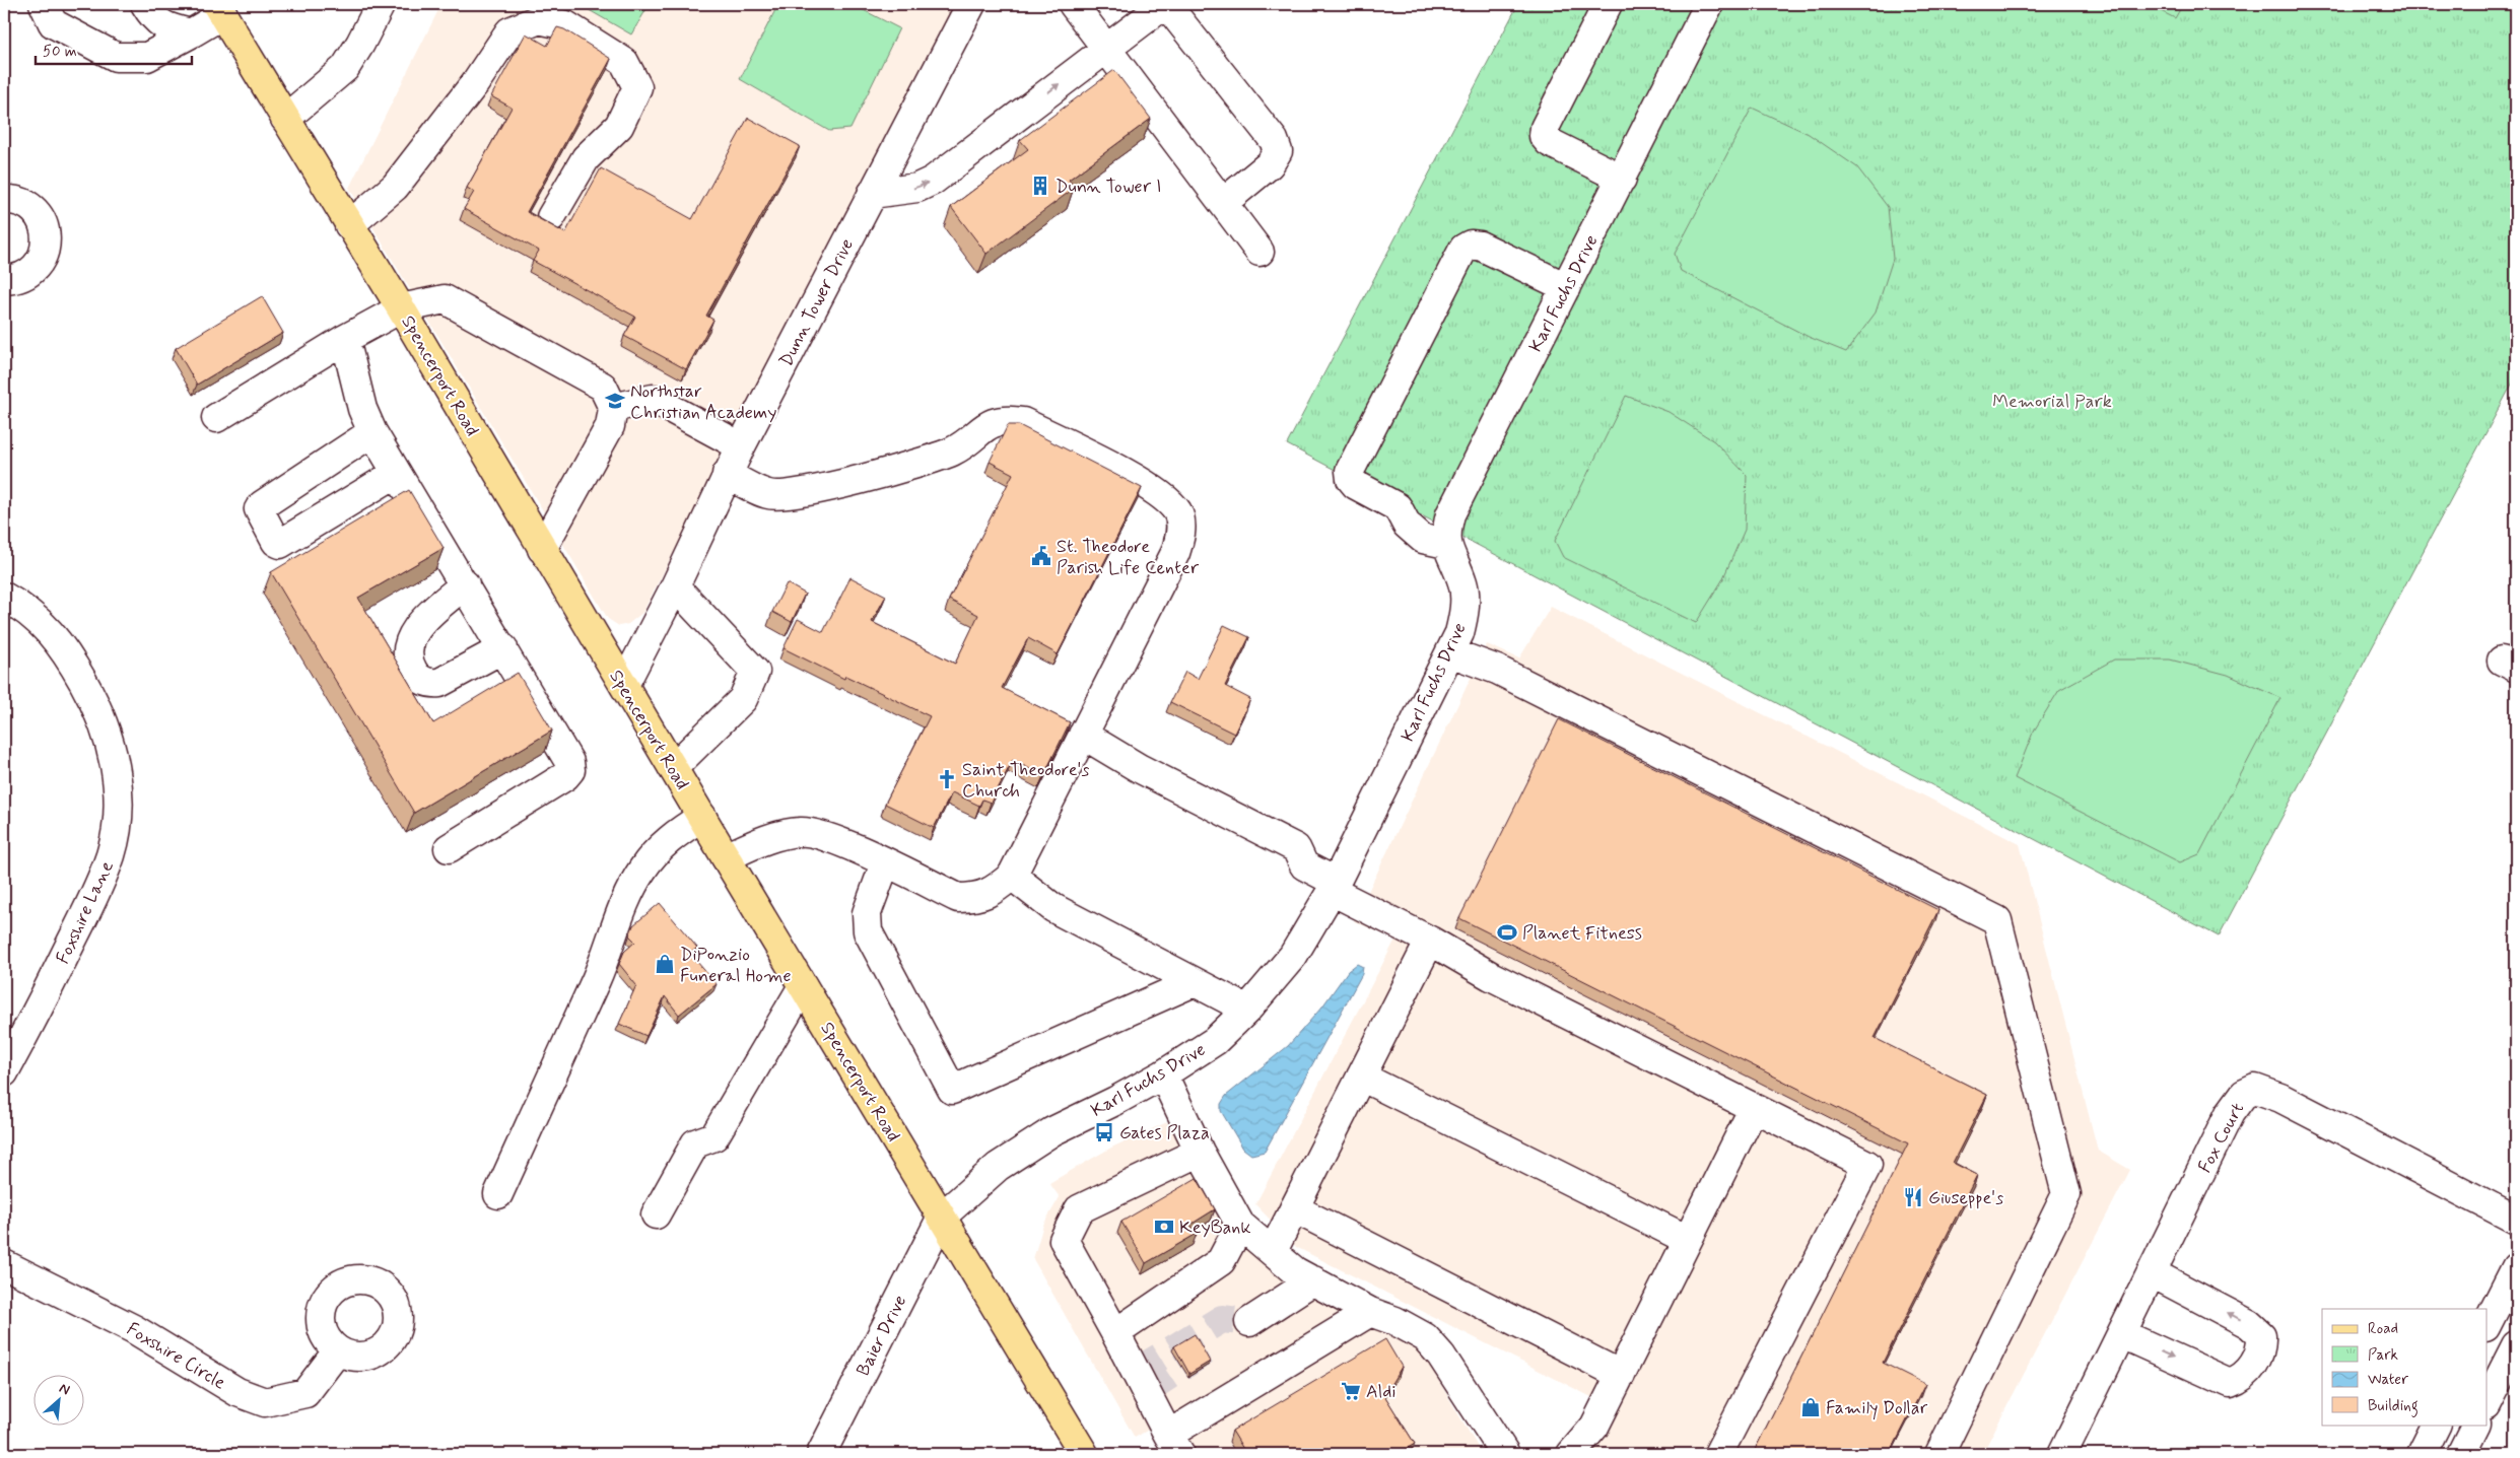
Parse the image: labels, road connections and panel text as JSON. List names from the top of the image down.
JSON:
{
  "streets": {
    "main road": ["Spencerport Road"],
    "street": [
      "Karl Fuchs Drive",
      "Dunn Tower Drive",
      "Foxshire Lane",
      "Fox Court",
      "Baier Drive",
      "Foxshire Circle"
    ]
  },
  "crossings": [
    ["Karl Fuchs Drive", "Spencerport Road"],
    ["Karl Fuchs Drive", "Baier Drive"],
    ["Dunn Tower Drive", "Spencerport Road"],
    ["Spencerport Road", "Baier Drive"]
  ],
  "parks": ["Memorial Park"],
  "places": {
    "building": ["Dunn Tower I"],
    "school or university": ["Northstar Christian Academy"],
    "public building": ["St. Theodore Parish Life Center"],
    "church": ["Saint Theodore's Church"],
    "sports": ["Planet Fitness"],
    "shop": ["DiPonzio Funeral Home", "Family Dollar"],
    "bus stop": ["Gates Plaza"],
    "restaurant": ["Giuseppe's"],
    "bank": ["KeyBank"],
    "supermarket": ["Aldi"]
  },
  "legend": [
    "Road",
    "Park",
    "Water",
    "Building"
  ],
  "scale_bar": "50 m",
  "north": "top right"
}
